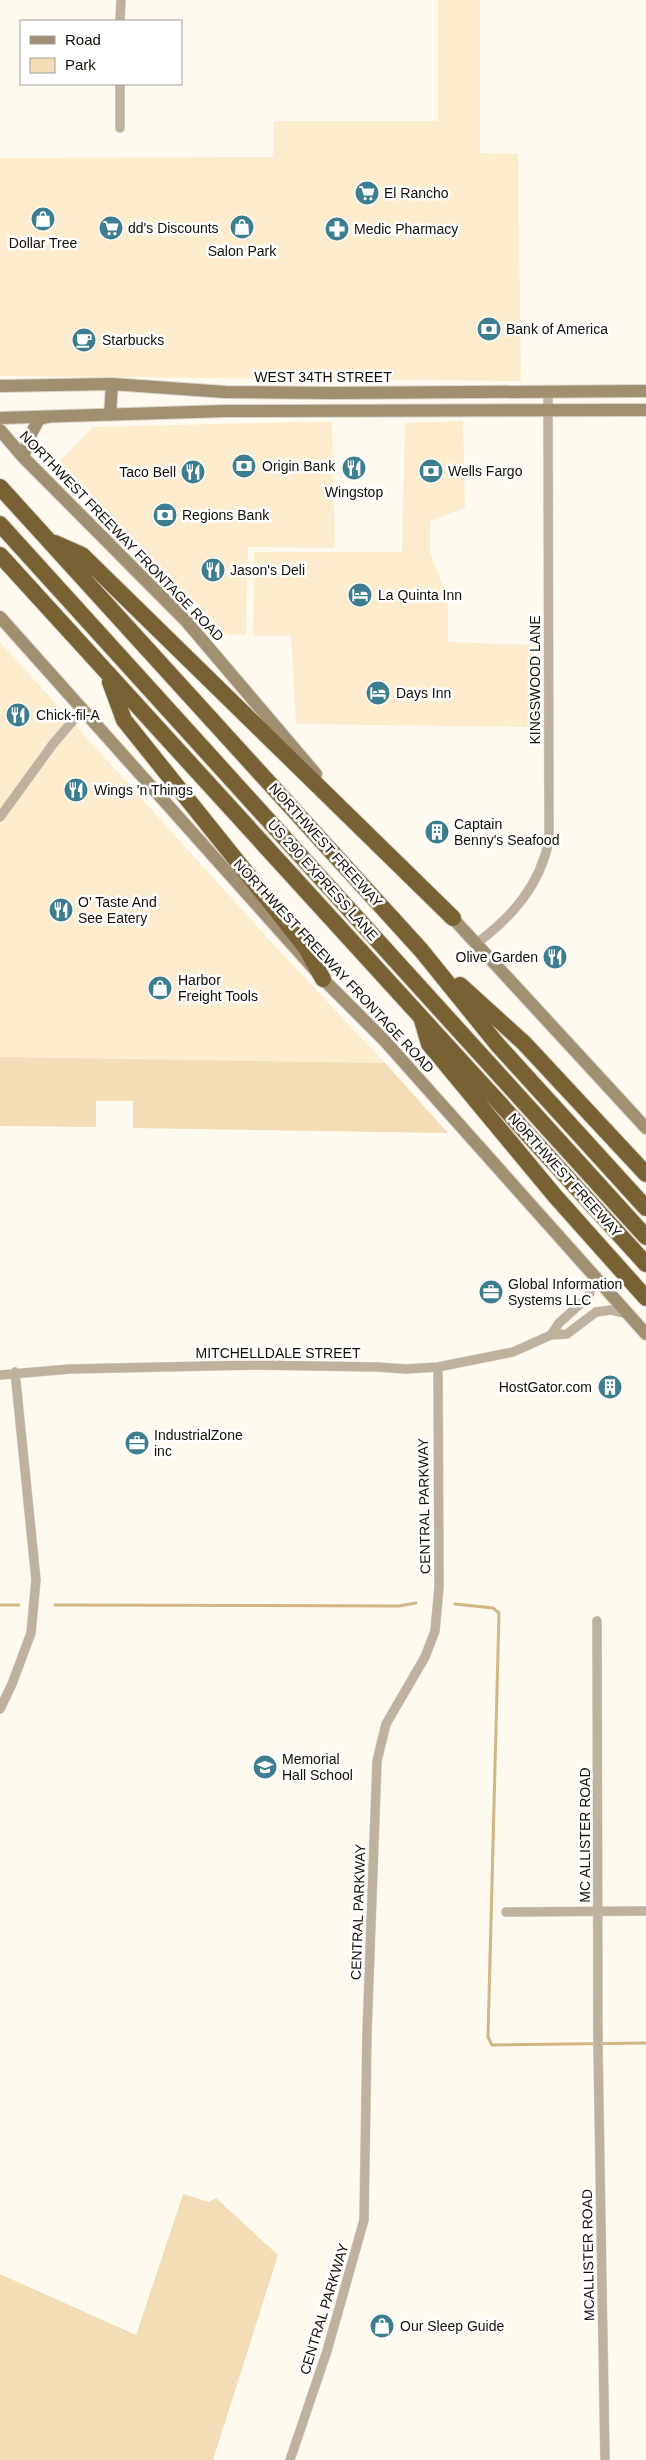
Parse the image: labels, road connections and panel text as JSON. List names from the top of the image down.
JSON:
{
  "streets": {
    "highway": ["NORTHWEST FREEWAY", "US 290 EXPRESS LANE"],
    "main road": ["WEST 34TH STREET", "NORTHWEST FREEWAY FRONTAGE ROAD"],
    "street": [
      "KINGSWOOD LANE",
      "MITCHELLDALE STREET",
      "CENTRAL PARKWAY",
      "MC ALLISTER ROAD",
      "MCALLISTER ROAD"
    ]
  },
  "crossings": [
    ["WEST 34TH STREET", "KINGSWOOD LANE"],
    ["NORTHWEST FREEWAY FRONTAGE ROAD", "KINGSWOOD LANE"],
    ["NORTHWEST FREEWAY FRONTAGE ROAD", "MITCHELLDALE STREET"],
    ["MITCHELLDALE STREET", "CENTRAL PARKWAY"],
    ["MC ALLISTER ROAD", "MCALLISTER ROAD"]
  ],
  "places": {
    "supermarket": ["El Rancho", "dd's Discounts"],
    "shop": [
      "Dollar Tree",
      "Salon Park",
      "Harbor Freight Tools",
      "Our Sleep Guide"
    ],
    "pharmacy": ["Medic Pharmacy"],
    "bank": [
      "Bank of America",
      "Origin Bank",
      "Wells Fargo",
      "Regions Bank"
    ],
    "cafe": ["Starbucks"],
    "restaurant": [
      "Wingstop",
      "Taco Bell",
      "Jason's Deli",
      "Chick-fil-A",
      "Wings 'n Things",
      "O' Taste And See Eatery",
      "Olive Garden"
    ],
    "hotel": ["La Quinta Inn", "Days Inn"],
    "building": ["Captain Benny's Seafood", "HostGator.com"],
    "office": ["Global Information Systems LLC", "IndustrialZone inc"],
    "school or university": ["Memorial Hall School"]
  },
  "legend": ["Road", "Park"]
}
